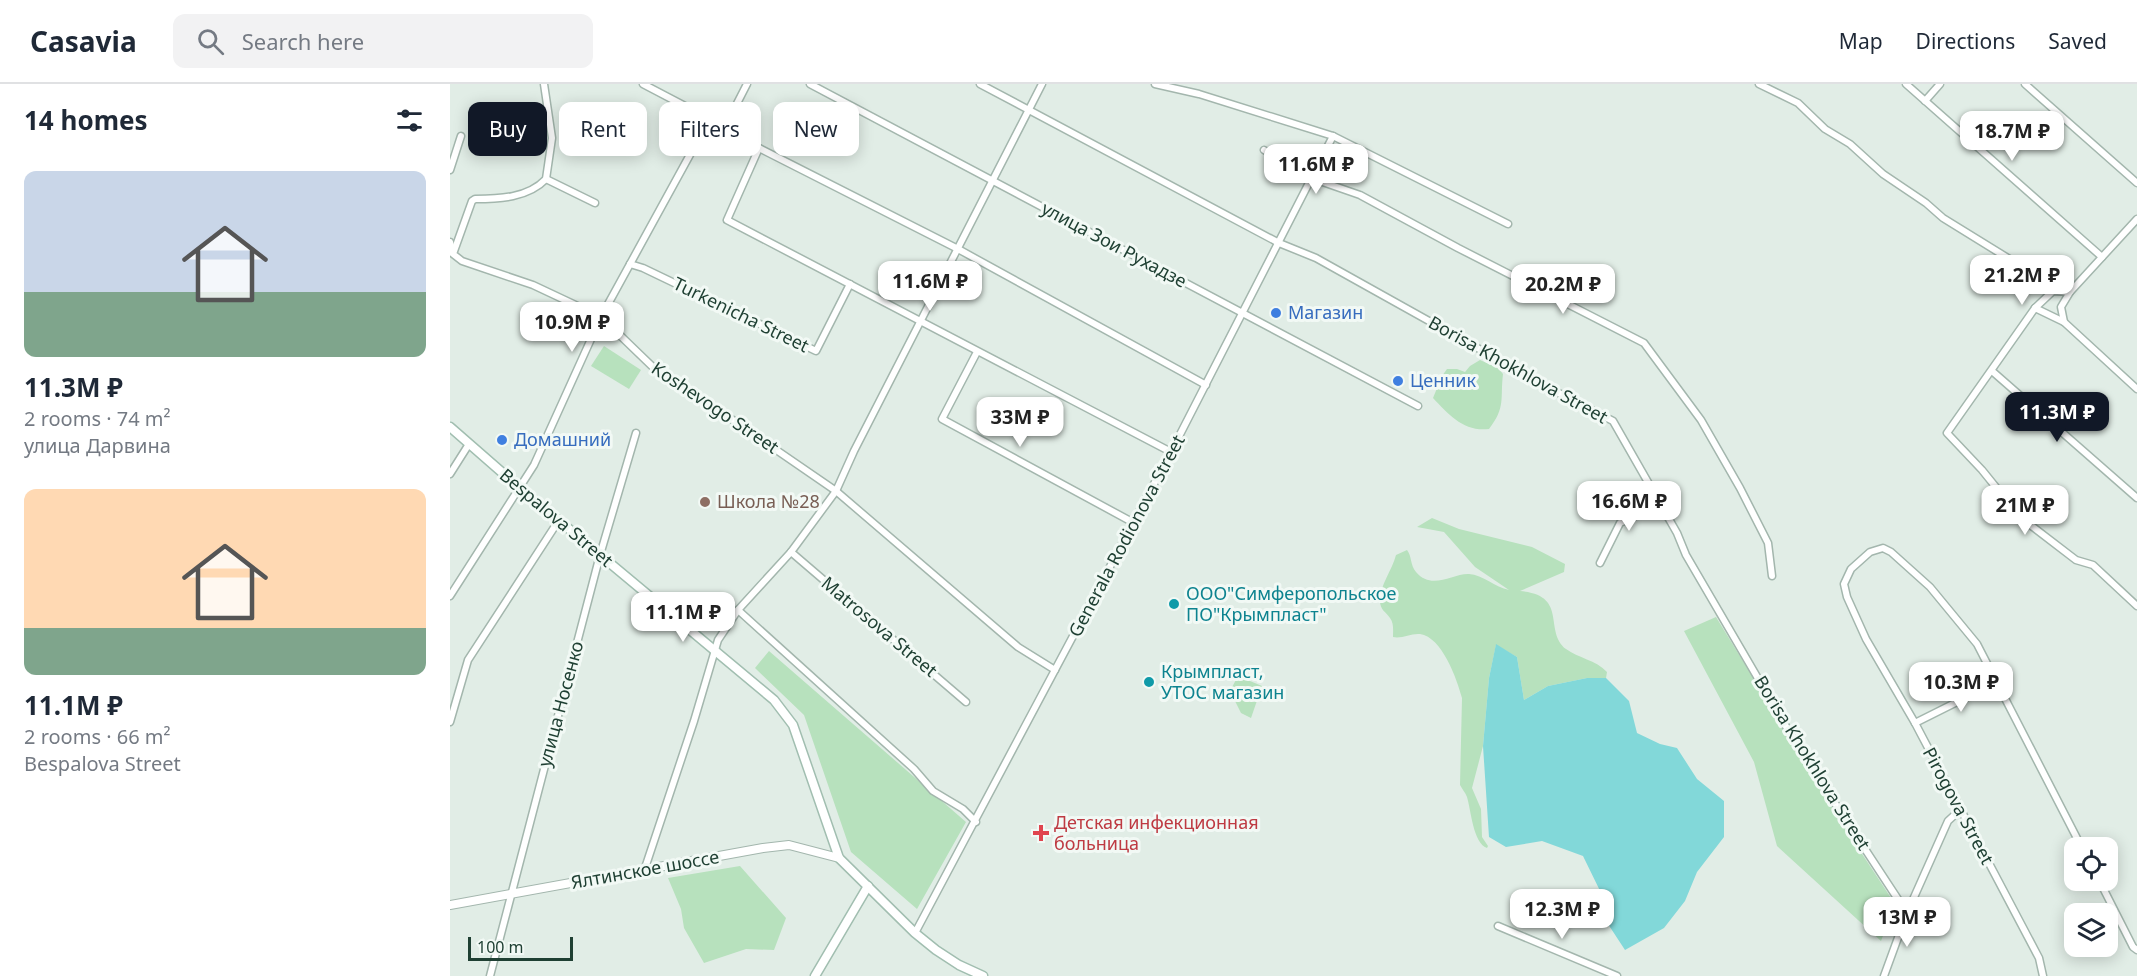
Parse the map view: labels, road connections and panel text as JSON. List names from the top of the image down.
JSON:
{
  "streets": {
    "main road": ["Bespalova Street"],
    "street": [
      "улица Зои Рухадзе",
      "Turkenicha Street",
      "Borisa Khokhlova Street",
      "Koshevogo Street",
      "Generala Rodionova Street",
      "Matrosova Street",
      "улица Носенко",
      "Pirogova Street",
      "Ялтинское шоссе"
    ]
  },
  "crossings": [
    ["улица Зои Рухадзе", "Generala Rodionova Street"],
    ["Borisa Khokhlova Street", "Generala Rodionova Street"],
    ["Koshevogo Street", "Generala Rodionova Street"],
    ["Bespalova Street", "Generala Rodionova Street"],
    ["Bespalova Street", "улица Носенко"],
    ["Bespalova Street", "Ялтинское шоссе"],
    ["улица Носенко", "Ялтинское шоссе"]
  ],
  "places": {
    "other": [
      "Магазин",
      "Ценник",
      "Домашний",
      "Школа №28",
      "ООО\"Симферопольское ПО\"Крымпласт\"",
      "Крымпласт, УТОС магазин"
    ],
    "health": ["Детская инфекционная больница"]
  },
  "scale_bar": "100 m",
  "page": {
    "header": "Casavia",
    "search": "Search here",
    "nav": ["Map", "Directions", "Saved"],
    "heading": "14 homes",
    "chip": [
      "Buy",
      "Rent",
      "Filters",
      "New"
    ],
    "price": [
      "18.7M ₽",
      "11.6M ₽",
      "21.2M ₽",
      "11.6M ₽",
      "20.2M ₽",
      "10.9M ₽",
      "11.3M ₽",
      "33M ₽",
      "16.6M ₽",
      "21M ₽",
      "11.1M ₽",
      "10.3M ₽",
      "12.3M ₽",
      "13M ₽"
    ],
    "list": [
      {
        "name": "11.3M ₽",
        "note": "2 rooms · 74 m² · улица Дарвина"
      },
      {
        "name": "11.1M ₽",
        "note": "2 rooms · 66 m² · Bespalova Street"
      }
    ],
    "scale": "100 m"
  }
}
